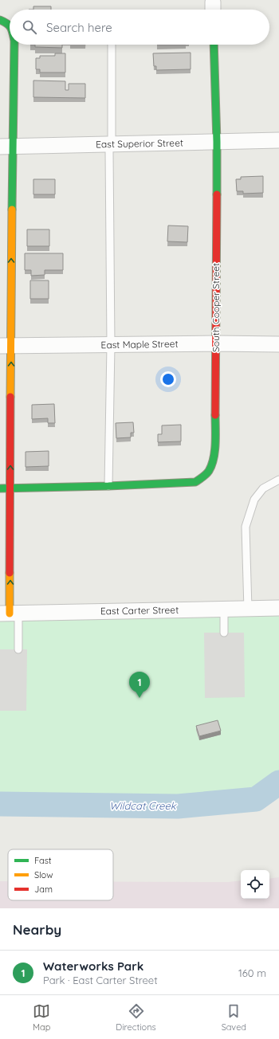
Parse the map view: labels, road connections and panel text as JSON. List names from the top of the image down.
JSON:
{
  "streets": {
    "street": [
      "East Superior Street",
      "South Cooper Street",
      "East Maple Street",
      "East Carter Street"
    ]
  },
  "crossings": [
    ["East Superior Street", "South Cooper Street"],
    ["South Cooper Street", "East Maple Street"]
  ],
  "water": ["Wildcat Creek"],
  "legend": ["Fast", "Slow", "Jam"],
  "page": {
    "search": "Search here",
    "pins": "1",
    "heading": "Nearby",
    "list": [
      {
        "mark": "1",
        "name": "Waterworks Park",
        "note": "Park · East Carter Street",
        "value": "160 m"
      }
    ],
    "nav": ["Map", "Directions", "Saved"]
  }
}
